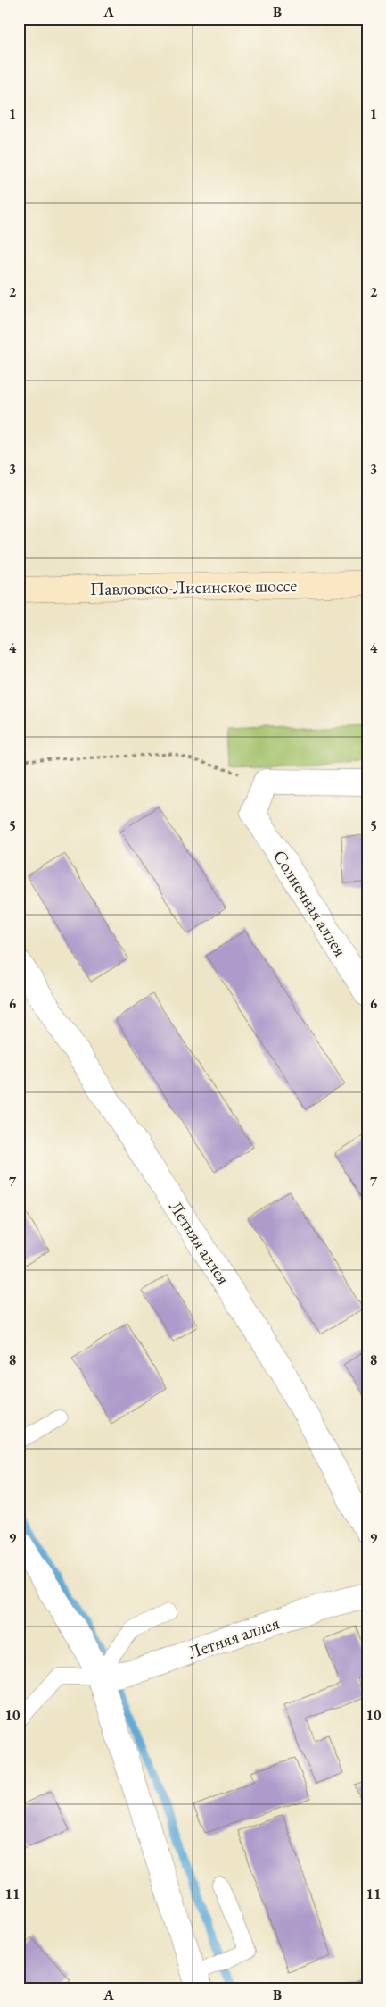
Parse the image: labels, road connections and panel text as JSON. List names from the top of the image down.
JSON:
{
  "streets": {
    "main road": ["Павловско-Лисинское шоссе"],
    "street": ["Солнечная аллея", "Летняя аллея"]
  },
  "grid": {
    "columns": ["A", "B"],
    "rows": [
      "1",
      "2",
      "3",
      "4",
      "5",
      "6",
      "7",
      "8",
      "9",
      "10",
      "11"
    ]
  }
}
